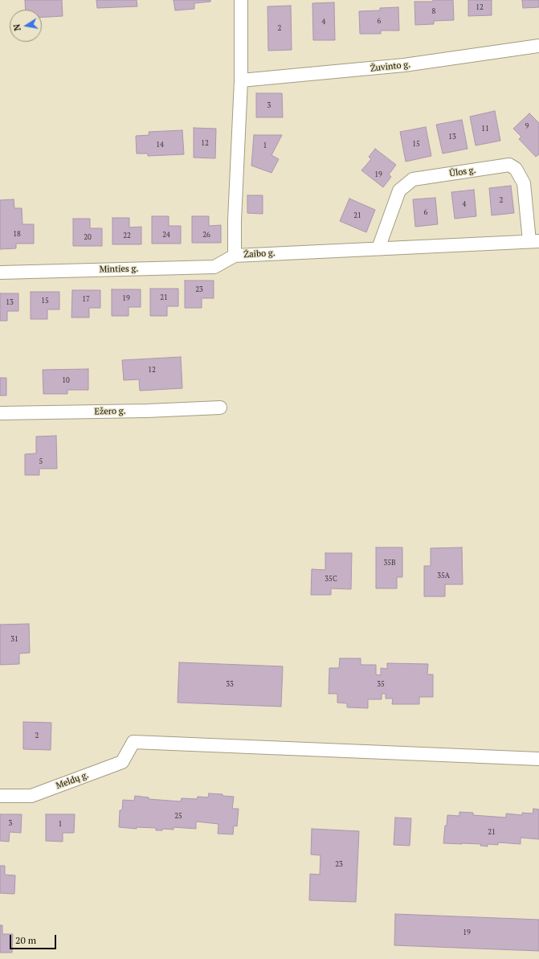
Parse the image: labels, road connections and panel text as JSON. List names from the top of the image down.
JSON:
{
  "streets": {
    "street": [
      "Žuvinto g.",
      "Ūlos g.",
      "Žaibo g.",
      "Minties g.",
      "Ežero g.",
      "Meldų g."
    ]
  },
  "crossings": [
    ["Žuvinto g.", "Žaibo g."],
    ["Ūlos g.", "Žaibo g."],
    ["Žaibo g.", "Minties g."]
  ],
  "house_numbers": [
    "12",
    "8",
    "6",
    "4",
    "2",
    "3",
    "9",
    "11",
    "13",
    "12",
    "15",
    "14",
    "1",
    "19",
    "2",
    "4",
    "6",
    "21",
    "18",
    "24",
    "26",
    "22",
    "20",
    "23",
    "21",
    "19",
    "17",
    "15",
    "13",
    "12",
    "10",
    "5",
    "35B",
    "35A",
    "35C",
    "31",
    "33",
    "35",
    "2",
    "25",
    "3",
    "1",
    "21",
    "23",
    "19"
  ],
  "scale_bar": "20 m",
  "north": "left"
}
